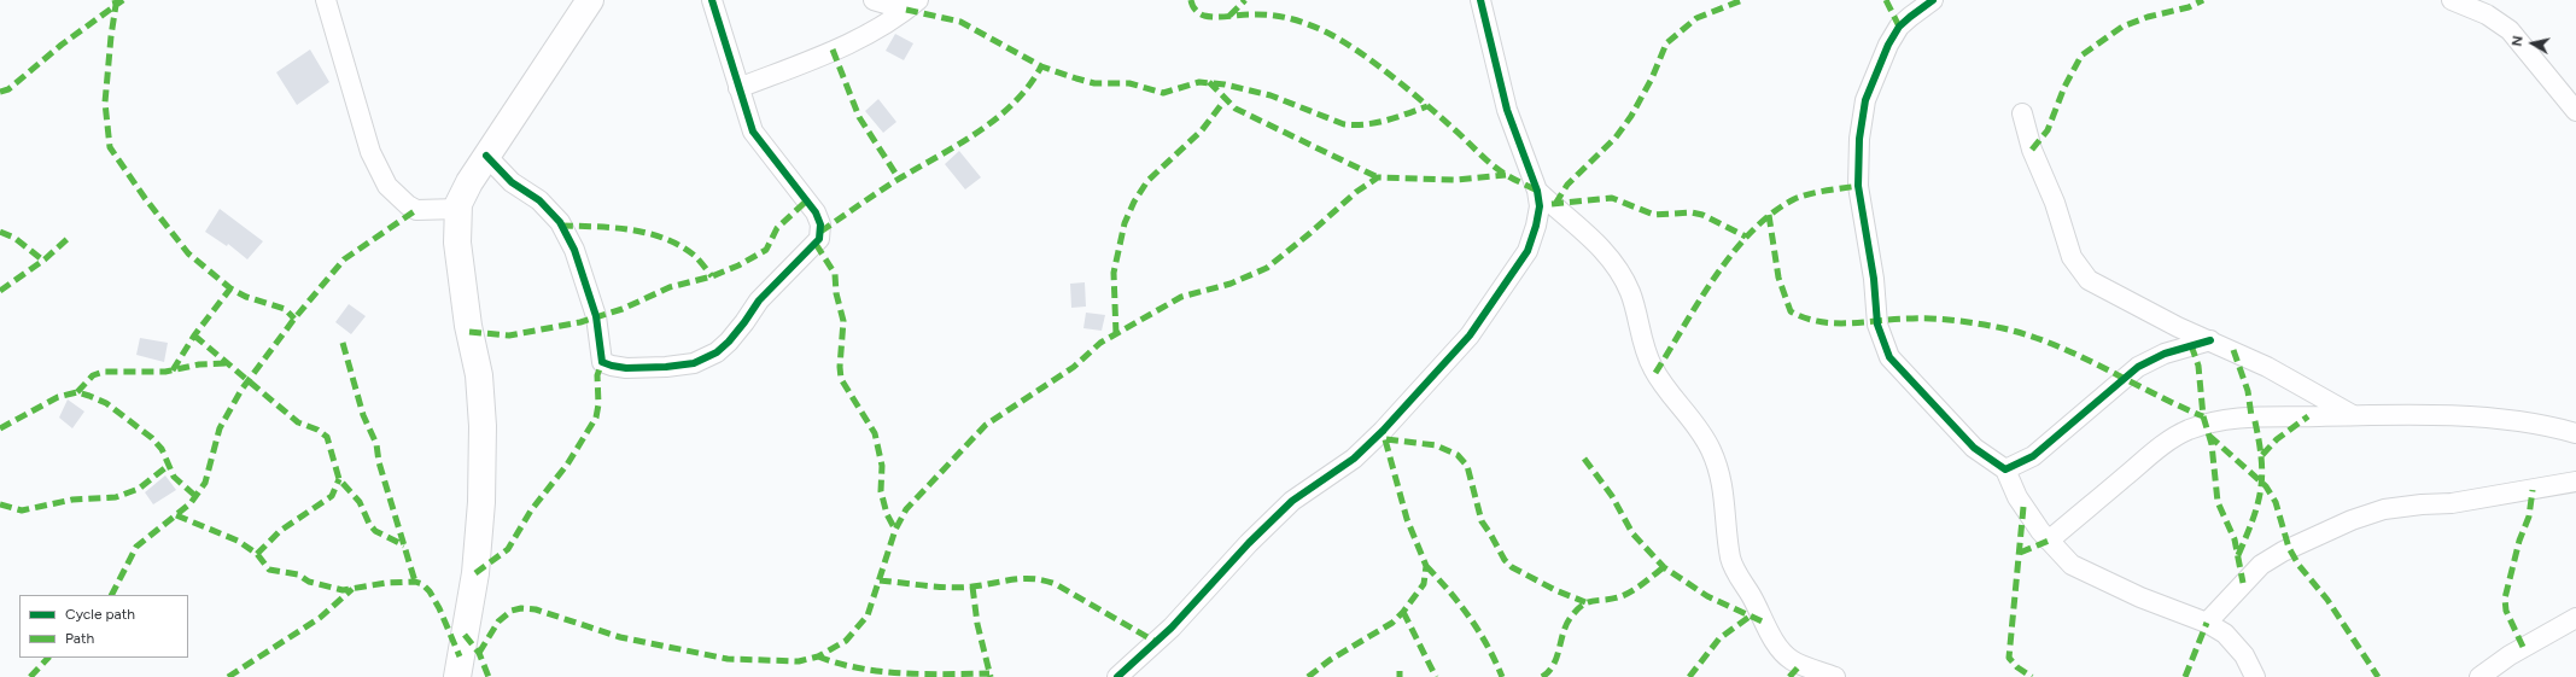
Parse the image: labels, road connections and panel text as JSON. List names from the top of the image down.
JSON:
{
  "legend": ["Cycle path", "Path"],
  "north": "left"
}
